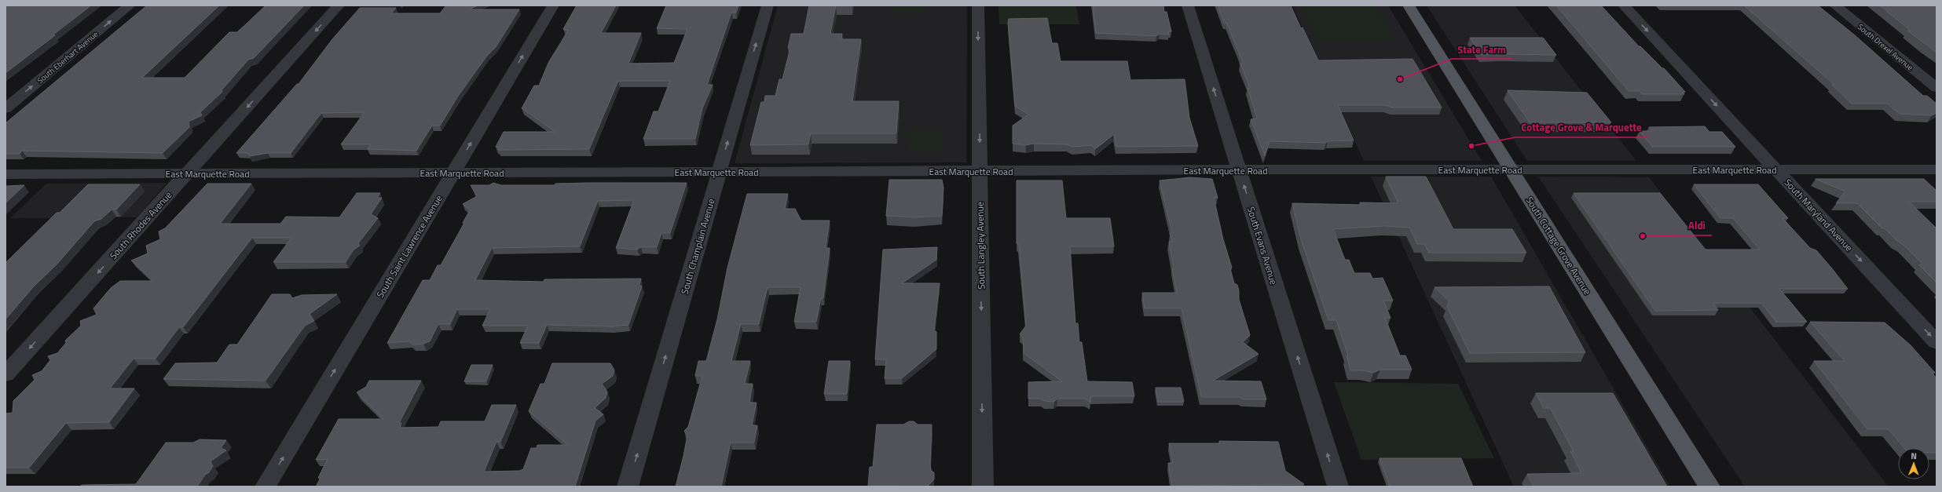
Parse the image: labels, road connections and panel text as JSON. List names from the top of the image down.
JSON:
{
  "streets": {
    "main road": ["South Cottage Grove Avenue"],
    "street": [
      "South Drexel Avenue",
      "South Eberhart Avenue",
      "East Marquette Road",
      "South Maryland Avenue",
      "South Rhodes Avenue",
      "South Langley Avenue",
      "South Evans Avenue",
      "South Saint Lawrence Avenue",
      "South Champlain Avenue"
    ]
  },
  "crossings": [
    ["East Marquette Road", "South Maryland Avenue"],
    ["East Marquette Road", "South Rhodes Avenue"],
    ["East Marquette Road", "South Langley Avenue"],
    ["East Marquette Road", "South Evans Avenue"],
    ["East Marquette Road", "South Cottage Grove Avenue"],
    ["East Marquette Road", "South Saint Lawrence Avenue"],
    ["East Marquette Road", "South Champlain Avenue"]
  ],
  "one_way": [
    "South Eberhart Avenue",
    "South Maryland Avenue",
    "South Rhodes Avenue",
    "South Langley Avenue",
    "South Evans Avenue",
    "South Saint Lawrence Avenue",
    "South Champlain Avenue"
  ],
  "places": ["State Farm", "Cottage Grove & Marquette", "Aldi"],
  "north": "top"
}
